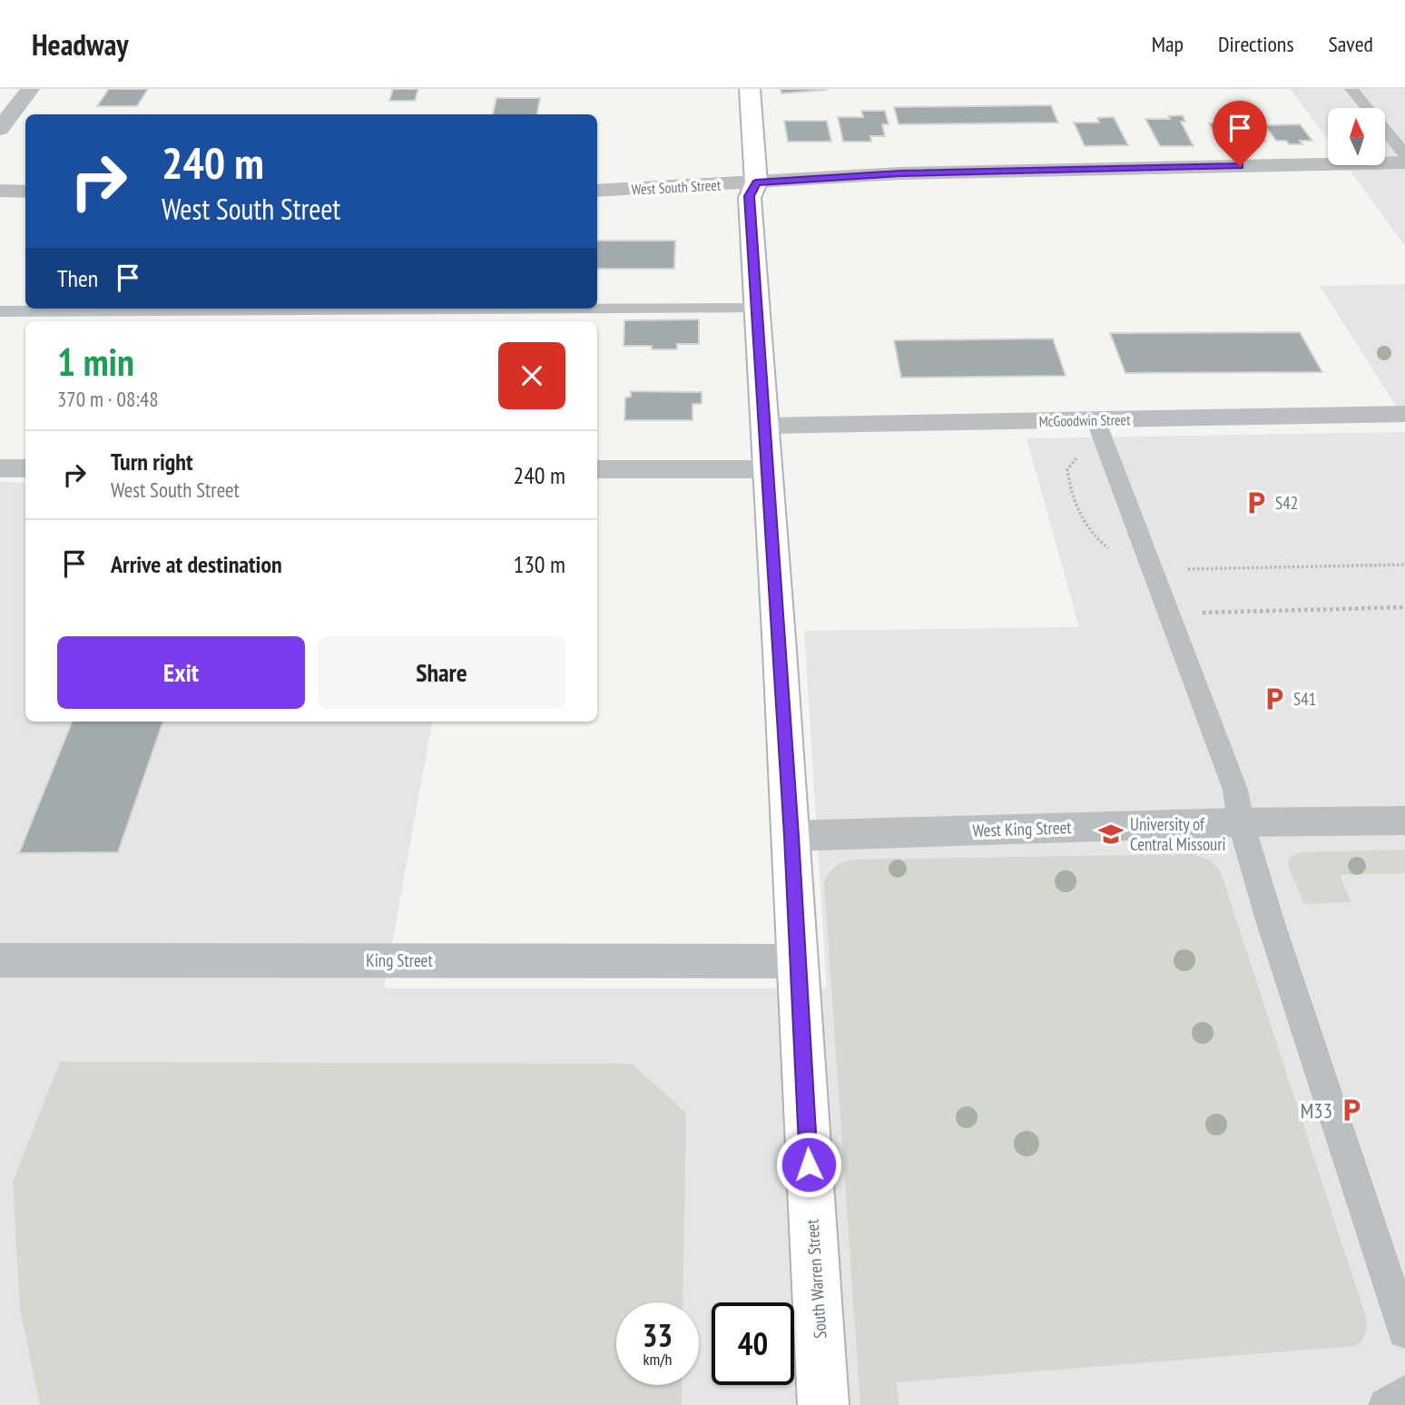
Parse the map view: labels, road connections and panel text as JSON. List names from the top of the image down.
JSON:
{
  "streets": {
    "street": [
      "West South Street",
      "McGoodwin Street",
      "West King Street",
      "King Street",
      "South Warren Street"
    ]
  },
  "crossings": [
    ["West South Street", "South Warren Street"],
    ["McGoodwin Street", "South Warren Street"],
    ["West King Street", "South Warren Street"],
    ["King Street", "South Warren Street"]
  ],
  "places": {
    "parking": ["S42", "S41", "M33"],
    "school or university": ["University of Central Missouri"]
  },
  "north": "top",
  "page": {
    "header": "Headway",
    "nav": ["Map", "Directions", "Saved"],
    "turn": ["240 m", "West South Street"],
    "then": "Then",
    "heading": ["1 min", "370 m · 08:48"],
    "list": [
      {
        "name": "Turn right",
        "note": "West South Street",
        "value": "240 m"
      },
      {
        "name": "Arrive at destination",
        "value": "130 m"
      }
    ],
    "buttons": ["Exit", "Share"],
    "speed": "33 km/h",
    "limit": "40"
  }
}
